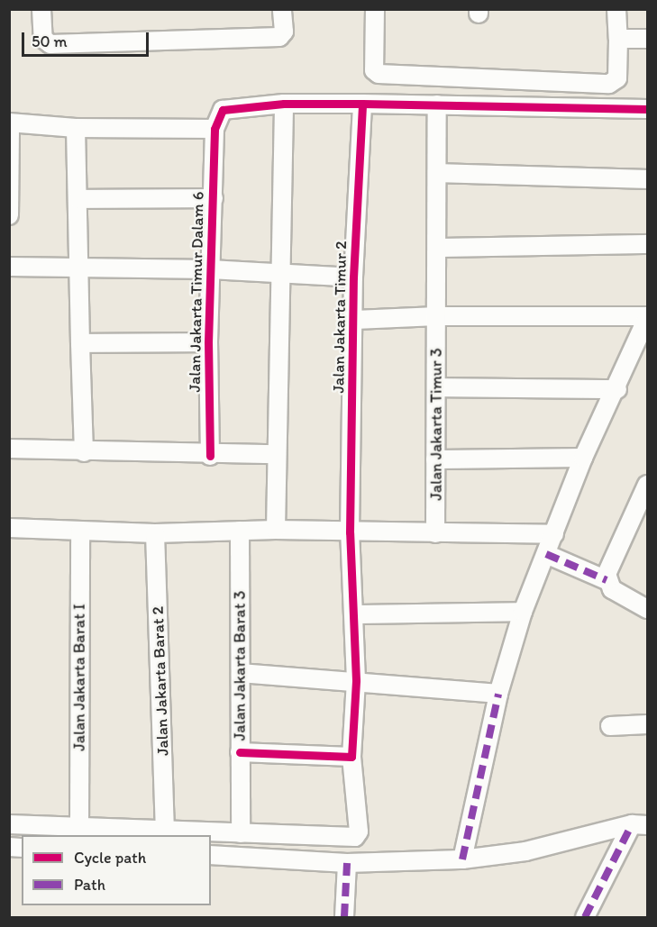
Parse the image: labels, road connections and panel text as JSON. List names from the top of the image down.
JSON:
{
  "streets": {
    "street": [
      "Jalan Jakarta Timur Dalam 6",
      "Jalan Jakarta Timur 2",
      "Jalan Jakarta Timur 3",
      "Jalan Jakarta Barat 3",
      "Jalan Jakarta Barat I",
      "Jalan Jakarta Barat 2"
    ]
  },
  "crossings": [
    ["Jalan Jakarta Timur 2", "Jalan Jakarta Barat 3"]
  ],
  "legend": ["Cycle path", "Path"],
  "scale_bar": "50 m"
}
